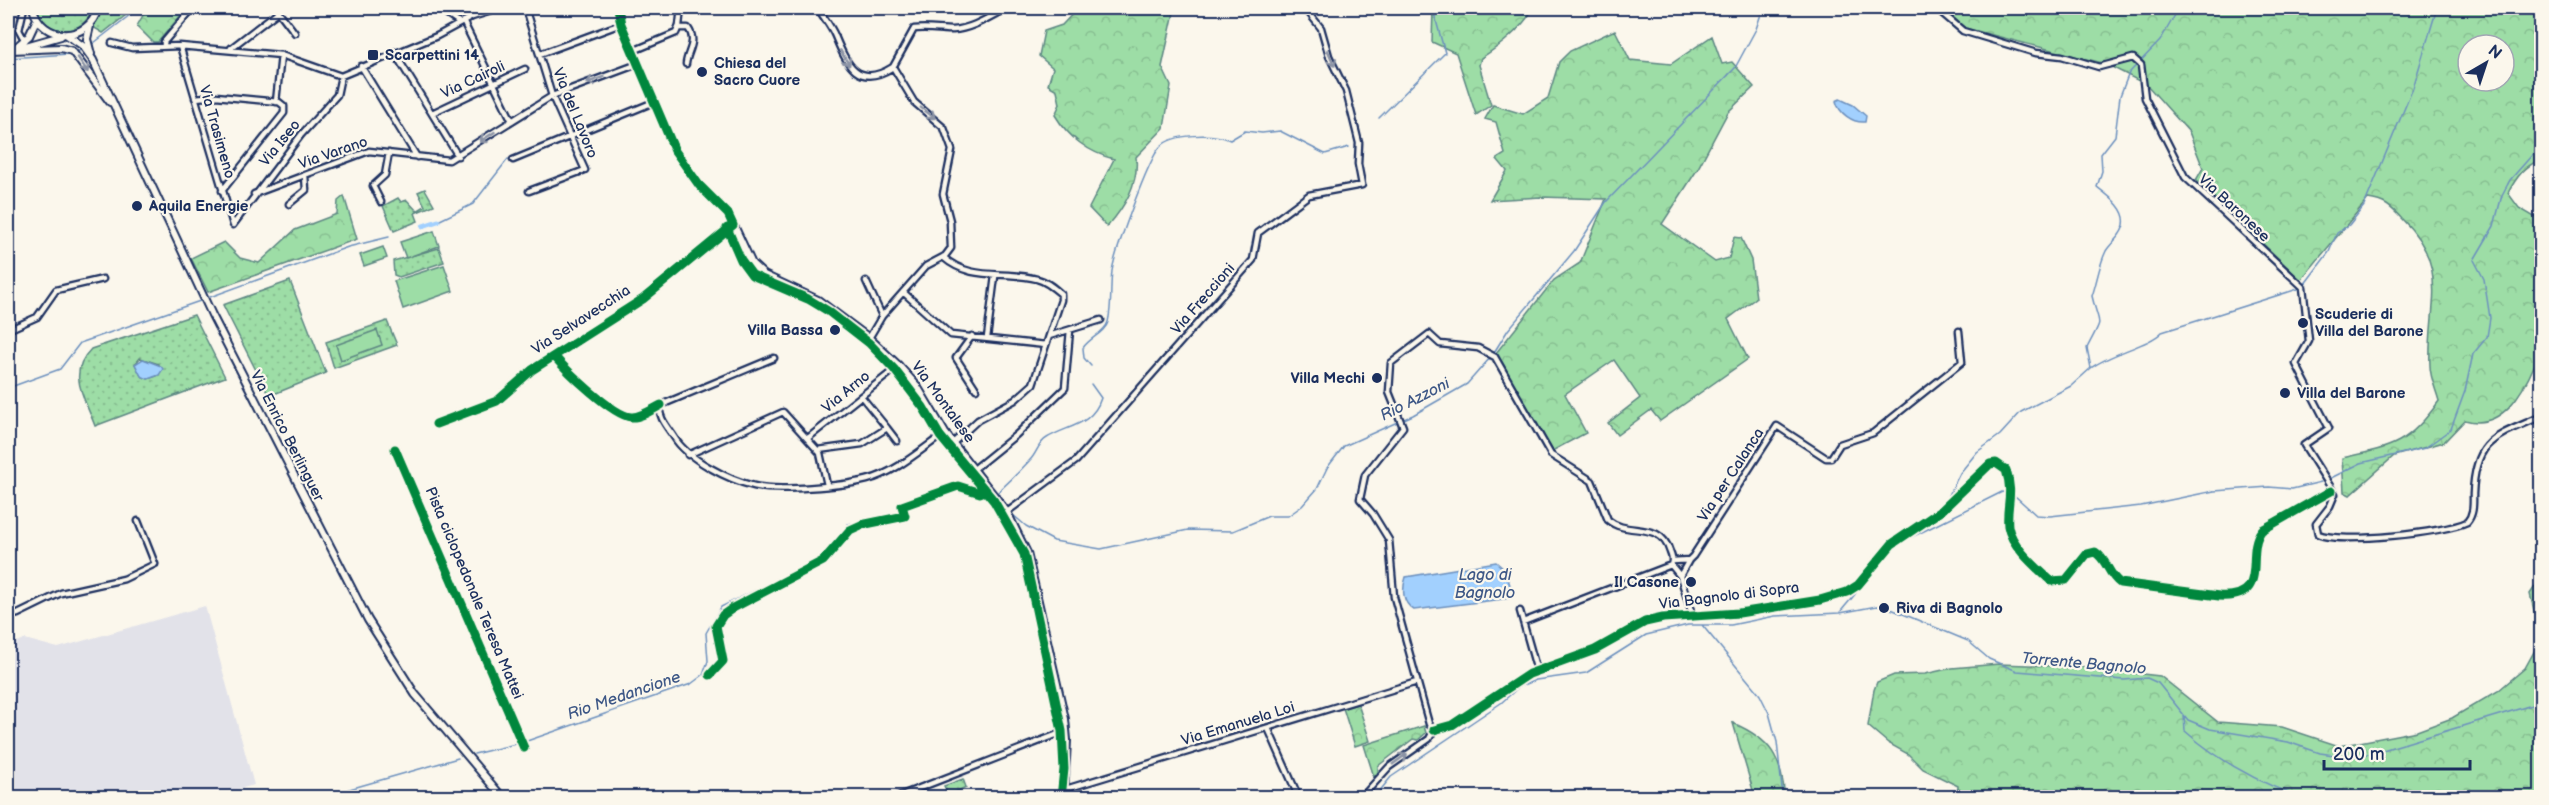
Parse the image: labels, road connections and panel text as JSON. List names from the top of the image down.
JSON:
{
  "streets": {
    "street": [
      "Via Cairoli",
      "Via del Lavoro",
      "Via Trasimeno",
      "Via Iseo",
      "Via Varano",
      "Via Baronese",
      "Via Freccioni",
      "Via Arno",
      "Via Montalese",
      "Via Enrico Berlinguer",
      "Via per Calanca",
      "Via Bagnolo di Sopra",
      "Via Emanuela Loi"
    ],
    "cycle path": ["Via Selvavecchia", "Pista ciclopedonale Teresa Mattei"]
  },
  "crossings": [
    ["Via Trasimeno", "Via Iseo"],
    ["Via Iseo", "Via Varano"],
    ["Via Baronese", "Via Bagnolo di Sopra"],
    ["Via Freccioni", "Via Montalese"],
    ["Via Arno", "Via Montalese"],
    ["Via Montalese", "Via Emanuela Loi"]
  ],
  "one_way": ["Via Freccioni"],
  "water": [
    "Rio Azzoni",
    "Lago di Bagnolo",
    "Torrente Bagnolo",
    "Rio Medancione"
  ],
  "places": {
    "transit": ["Scarpettini 14"],
    "other": [
      "Chiesa del Sacro Cuore",
      "Aquila Energie",
      "Scuderie di Villa del Barone",
      "Villa Bassa",
      "Villa Mechi",
      "Villa del Barone",
      "Il Casone",
      "Riva di Bagnolo"
    ]
  },
  "scale_bar": "200 m",
  "north": "top right"
}
